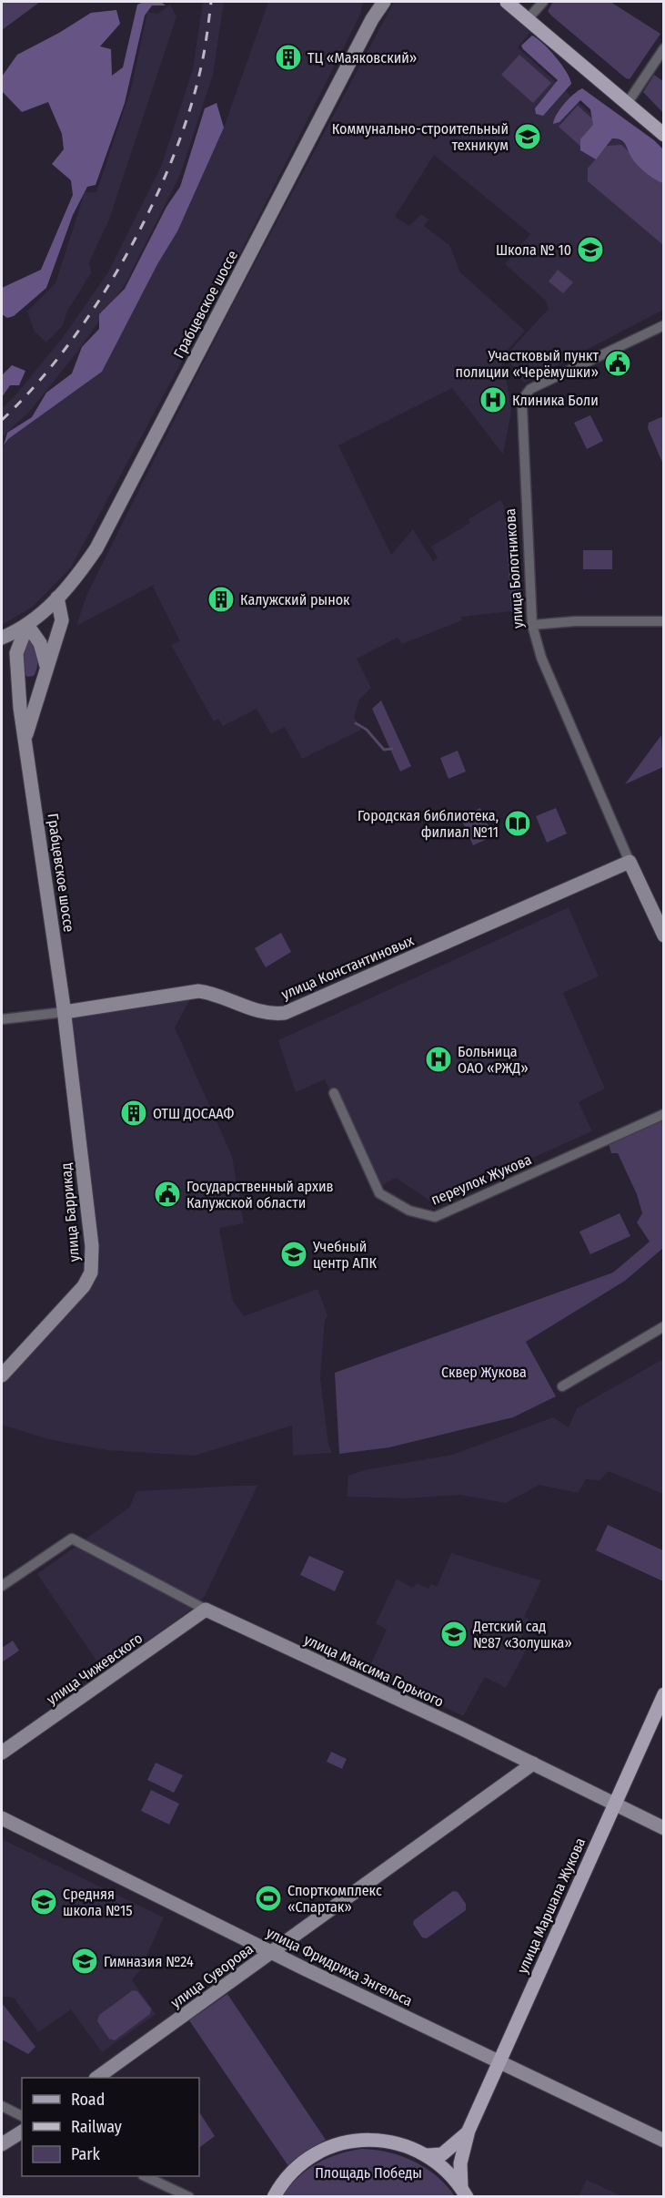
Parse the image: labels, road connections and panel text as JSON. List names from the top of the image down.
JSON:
{
  "streets": {
    "main road": ["улица Маршала Жукова"],
    "street": [
      "Грабцевское шоссе",
      "улица Болотникова",
      "улица Константиновых",
      "переулок Жукова",
      "улица Баррикад",
      "улица Чижевского",
      "улица Максима Горького",
      "улица Фридриха Энгельса",
      "улица Суворова"
    ]
  },
  "crossings": [
    ["Грабцевское шоссе", "улица Константиновых"],
    ["Грабцевское шоссе", "улица Баррикад"],
    ["улица Болотникова", "улица Константиновых"],
    ["улица Константиновых", "улица Баррикад"],
    ["улица Чижевского", "улица Максима Горького"],
    ["улица Максима Горького", "улица Маршала Жукова"],
    ["улица Максима Горького", "улица Суворова"],
    ["улица Маршала Жукова", "улица Фридриха Энгельса"],
    ["улица Фридриха Энгельса", "улица Суворова"]
  ],
  "parks": ["Сквер Жукова", "Площадь Победы"],
  "places": {
    "building": ["ТЦ «Маяковский»", "Калужский рынок", "ОТШ ДОСААФ"],
    "school or university": [
      "Коммунально-строительный техникум",
      "Школа № 10",
      "Учебный центр АПК",
      "Детский сад №87 «Золушка»",
      "Средняя школа №15",
      "Гимназия №24"
    ],
    "public building": ["Участковый пункт полиции «Черёмушки»", "Государственный архив Калужской области"],
    "hospital": ["Клиника Боли", "Больница ОАО «РЖД»"],
    "library": ["Городская библиотека, филиал №11"],
    "sports": ["Спорткомплекс «Спартак»"]
  },
  "legend": ["Road", "Railway", "Park"]
}
